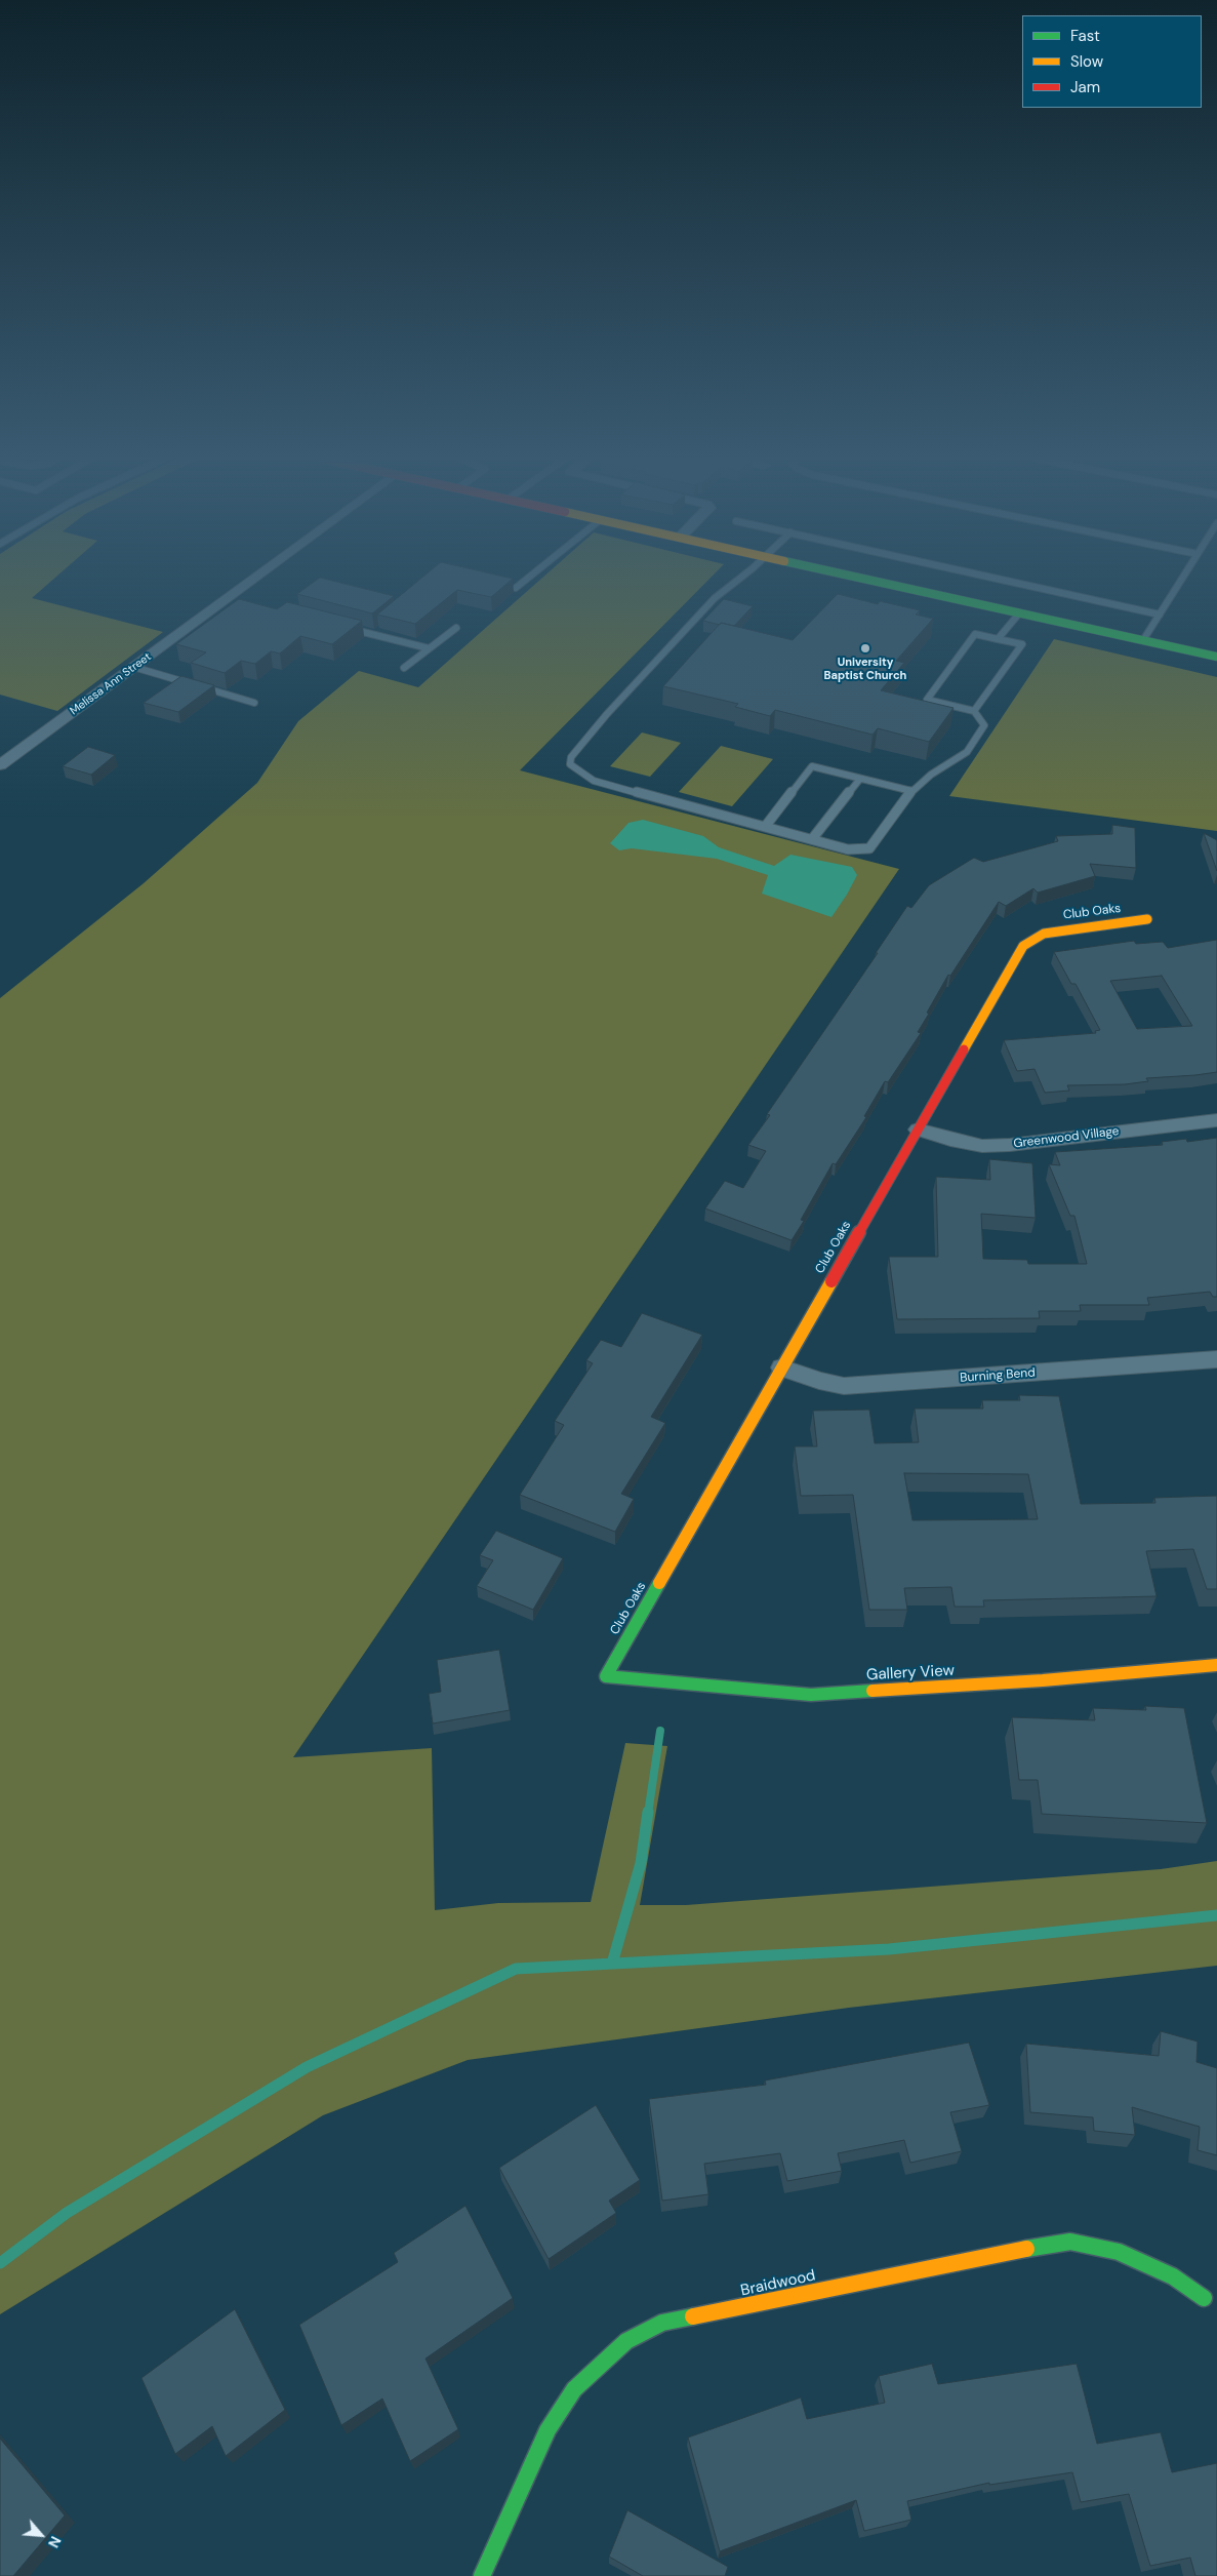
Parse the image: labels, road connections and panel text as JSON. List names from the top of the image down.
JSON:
{
  "streets": {
    "street": [
      "Melissa Ann Street",
      "Club Oaks",
      "Greenwood Village",
      "Burning Bend",
      "Gallery View",
      "Braidwood"
    ]
  },
  "crossings": [
    ["Club Oaks", "Greenwood Village"],
    ["Club Oaks", "Burning Bend"],
    ["Club Oaks", "Gallery View"]
  ],
  "places": ["University Baptist Church"],
  "legend": ["Fast", "Slow", "Jam"],
  "north": "bottom right"
}
